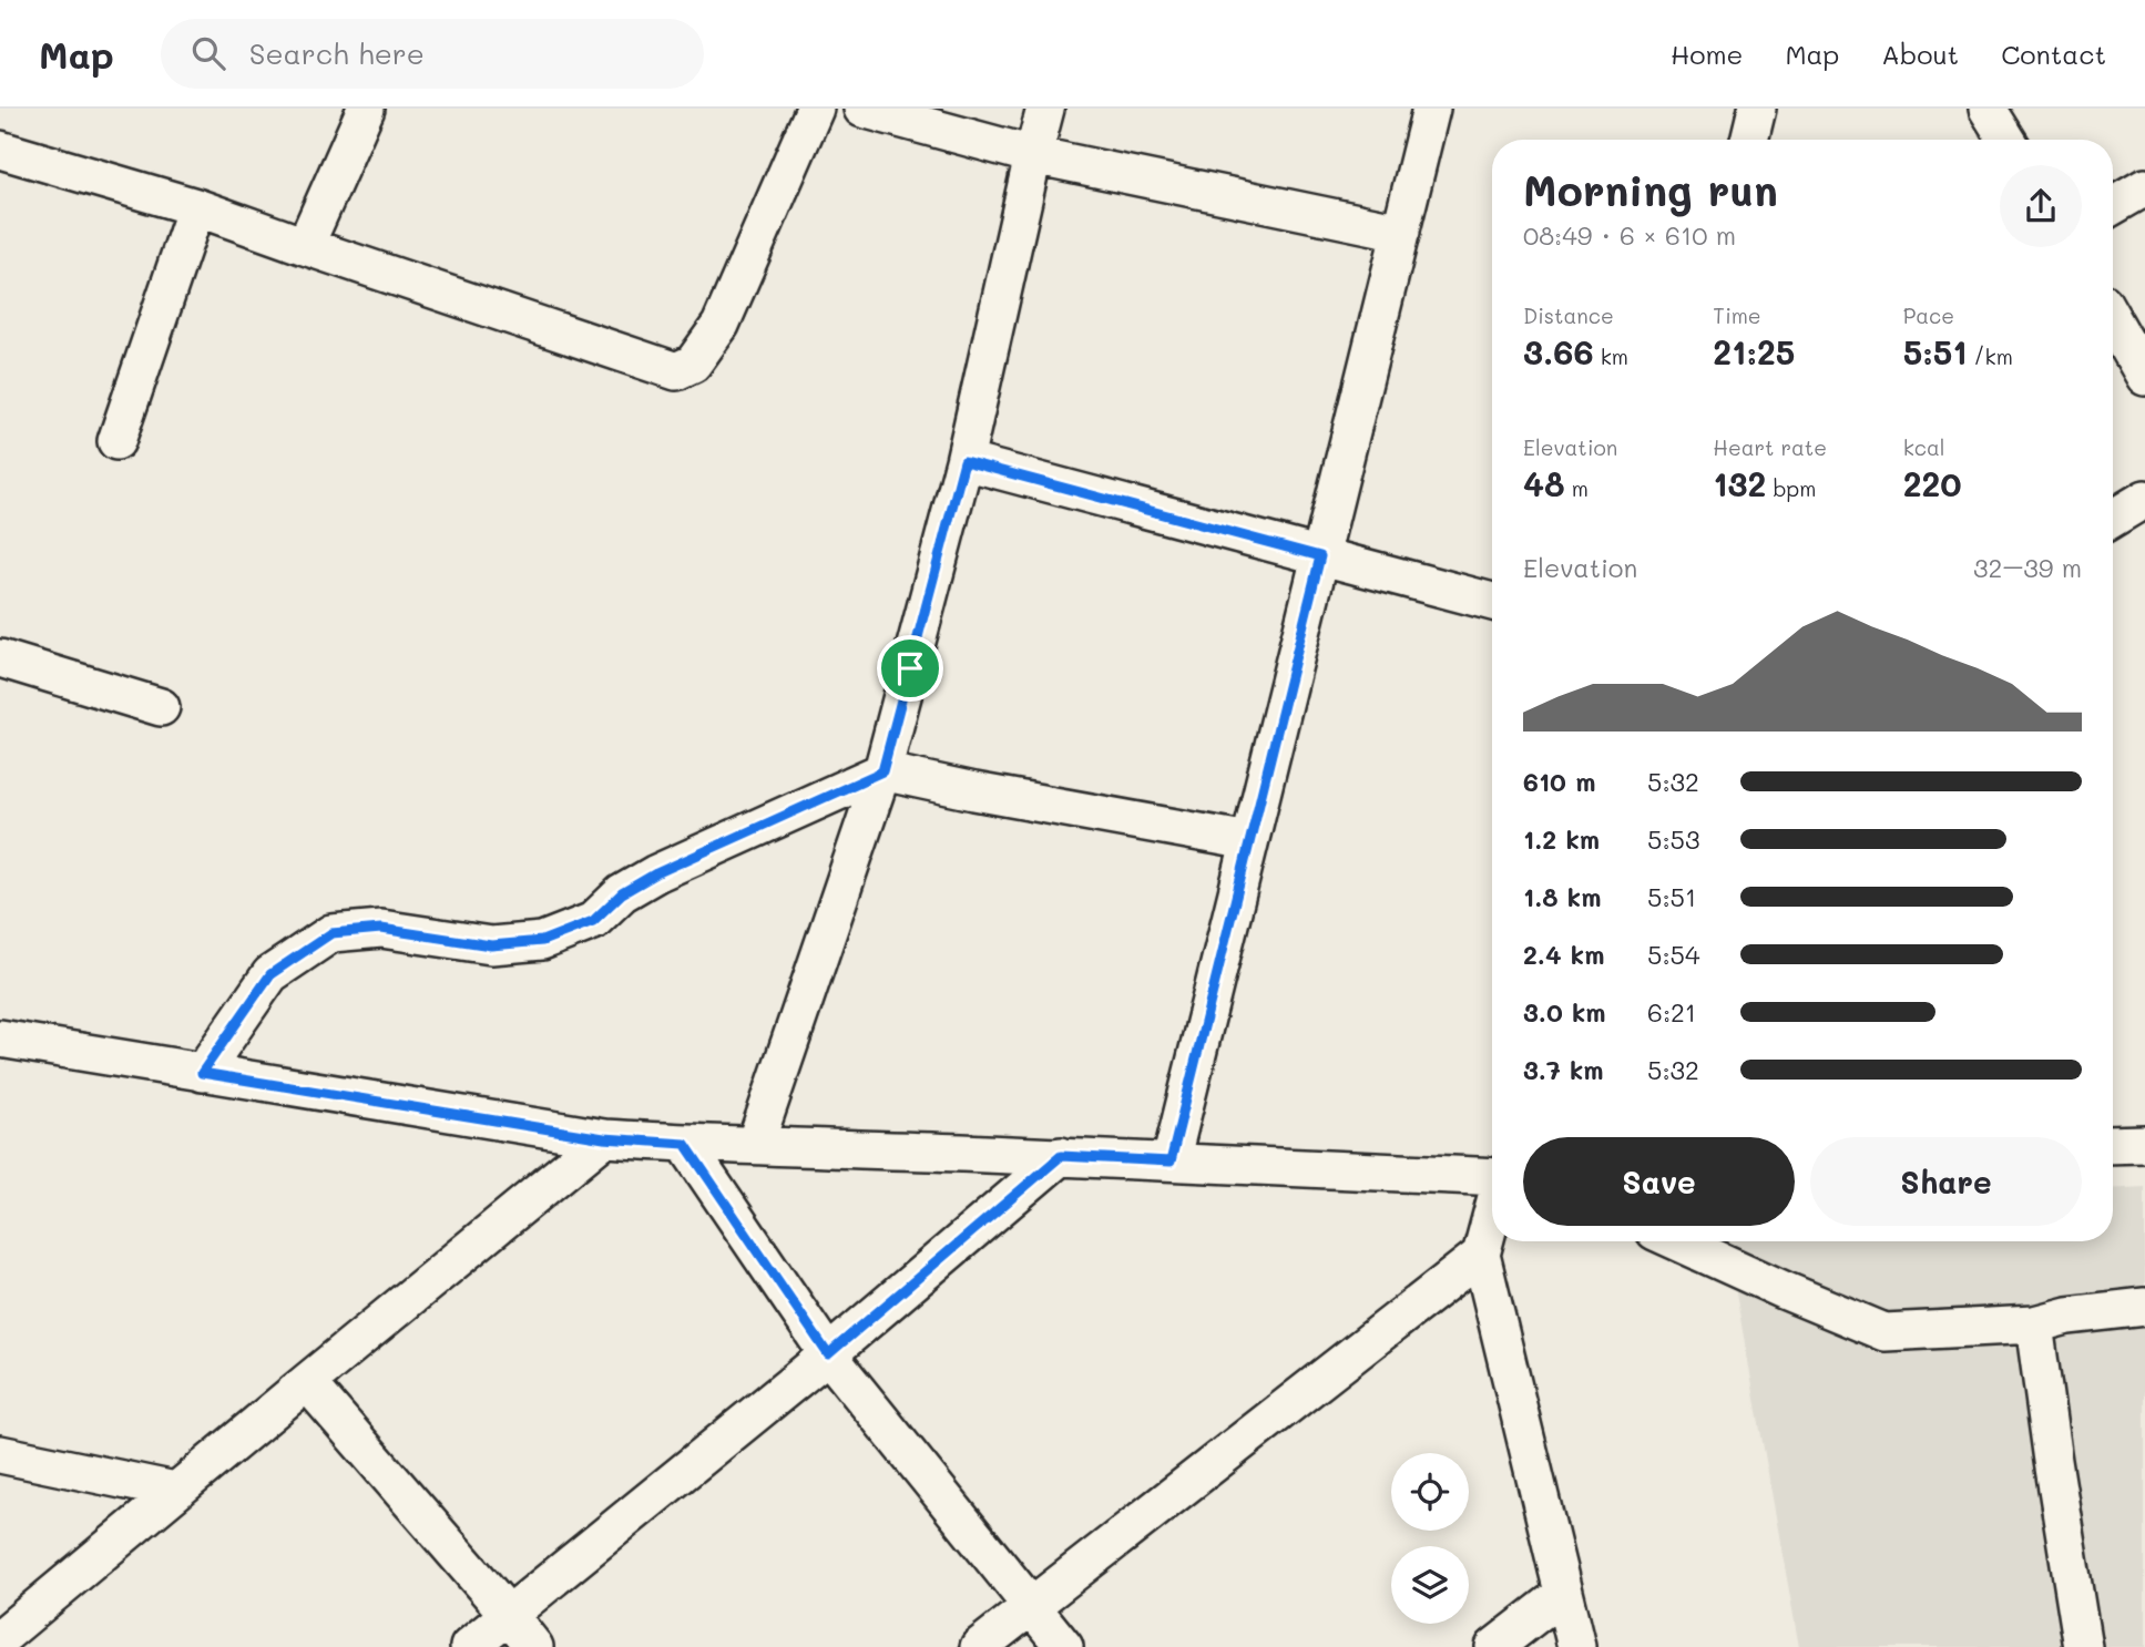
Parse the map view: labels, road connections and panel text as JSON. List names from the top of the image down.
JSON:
{
  "page": {
    "header": "Map",
    "search": "Search here",
    "nav": [
      "Home",
      "Map",
      "About",
      "Contact"
    ],
    "heading": ["Morning run", "08:49 · 6 × 610 m"],
    "stats": [
      ["Distance", "3.66 km"],
      ["Time", "21:25"],
      ["Pace", "5:51 /km"],
      ["Elevation", "48 m"],
      ["Heart rate", "132 bpm"],
      ["kcal", "220"]
    ],
    "chart": ["Elevation", "32–39 m"],
    "list": [
      {
        "name": "610 m",
        "note": "5:32"
      },
      {
        "name": "1.2 km",
        "note": "5:53"
      },
      {
        "name": "1.8 km",
        "note": "5:51"
      },
      {
        "name": "2.4 km",
        "note": "5:54"
      },
      {
        "name": "3.0 km",
        "note": "6:21"
      },
      {
        "name": "3.7 km",
        "note": "5:32"
      }
    ],
    "buttons": ["Save", "Share"]
  }
}
